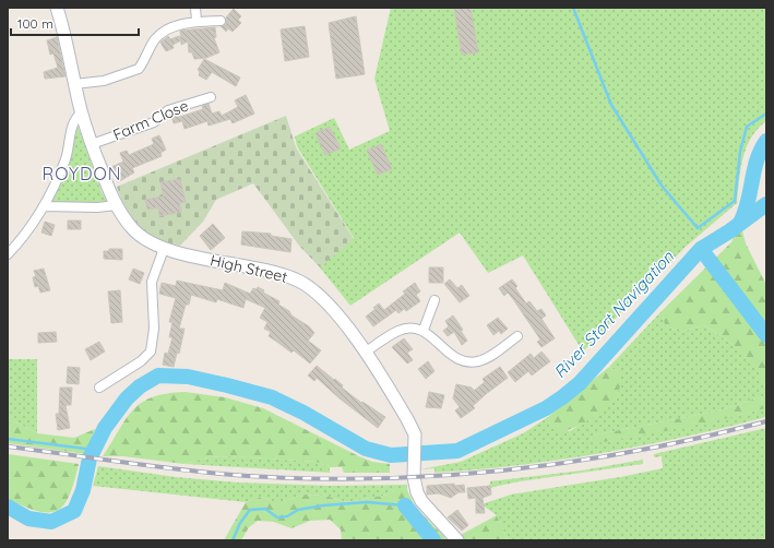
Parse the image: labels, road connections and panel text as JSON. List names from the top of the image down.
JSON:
{
  "streets": {
    "main road": ["High Street"],
    "street": ["Farm Close"]
  },
  "crossings": [
    ["Farm Close", "High Street"]
  ],
  "districts": ["ROYDON"],
  "water": ["River Stort Navigation"],
  "scale_bar": "100 m"
}
